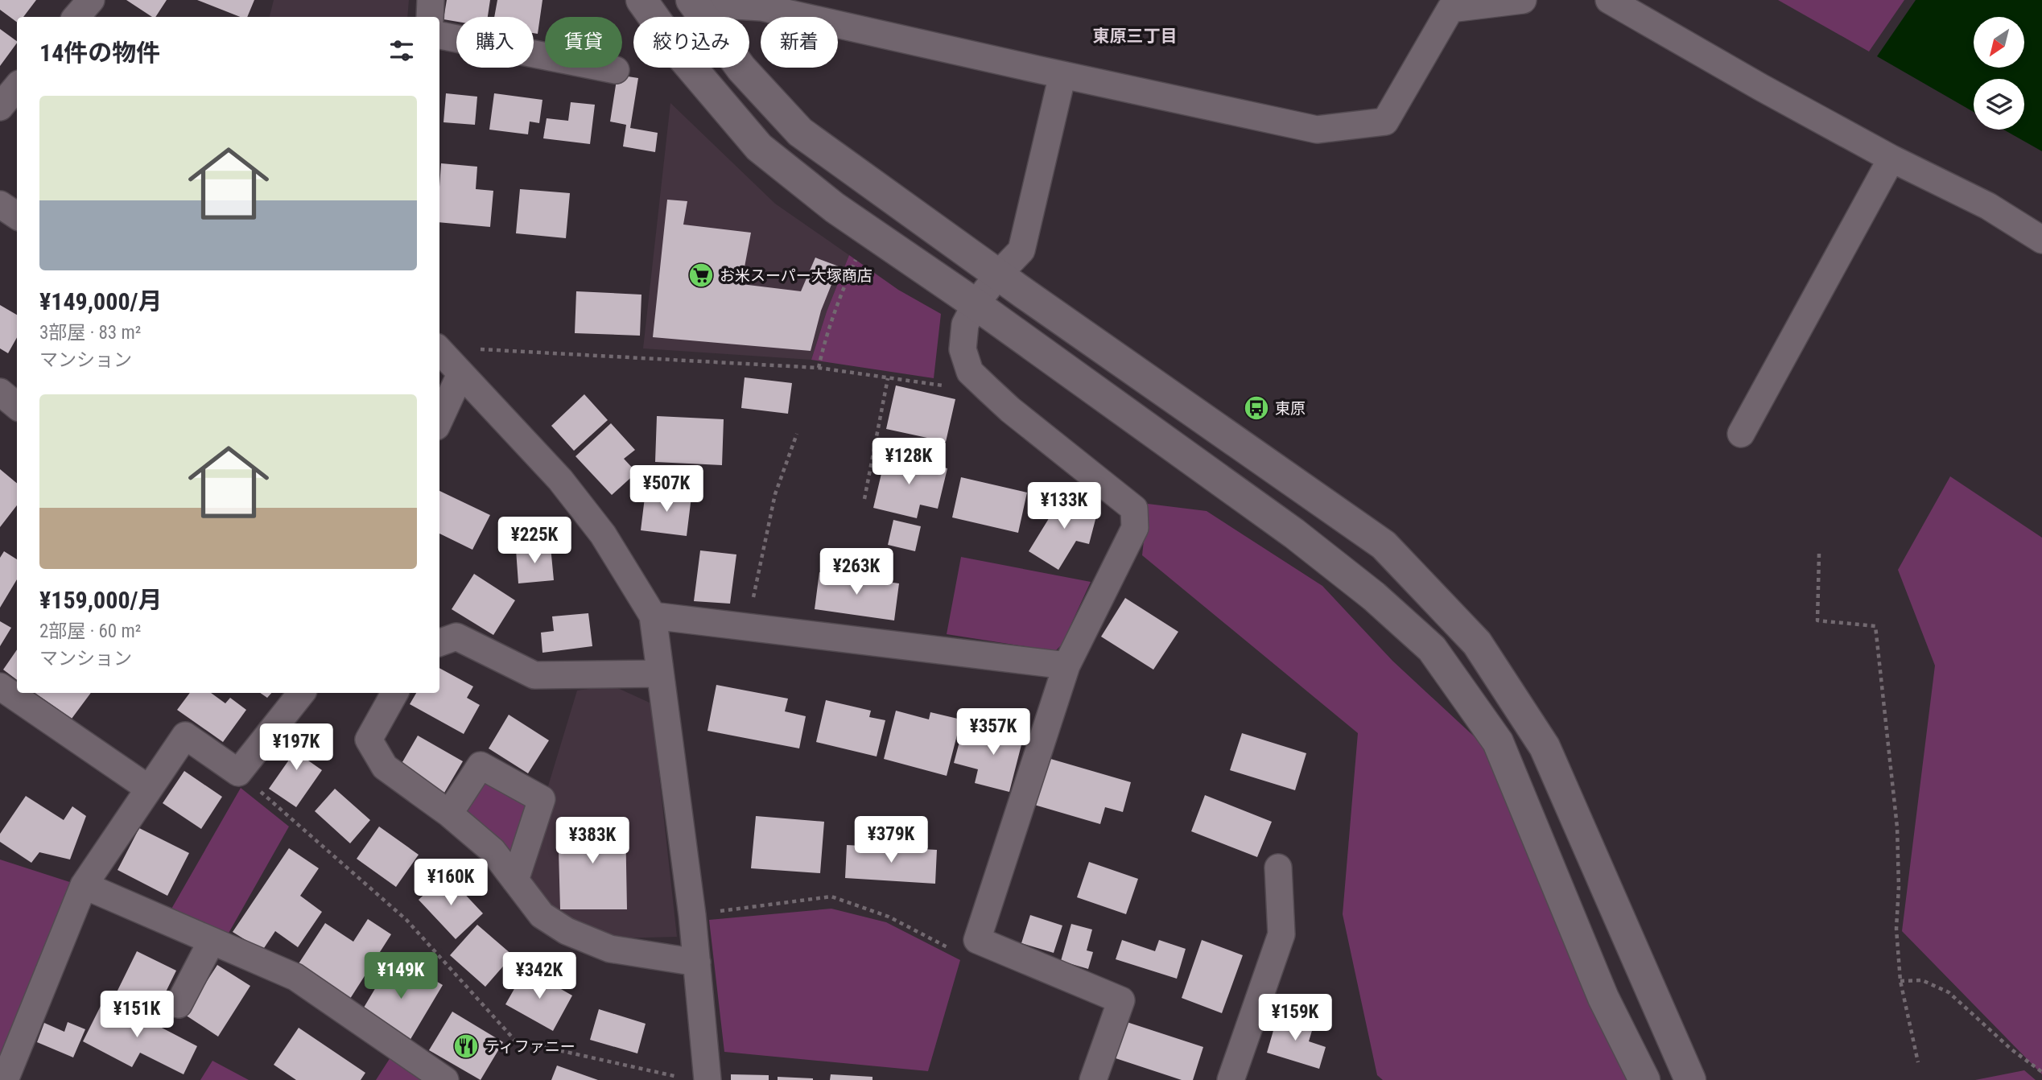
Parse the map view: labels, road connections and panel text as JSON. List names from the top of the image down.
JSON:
{
  "districts": ["東原三丁目"],
  "places": {
    "supermarket": ["お米スーパー大塚商店"],
    "bus stop": ["東原"],
    "restaurant": ["ティファニー"]
  },
  "north": "bottom left",
  "page": {
    "chip": [
      "購入",
      "賃貸",
      "絞り込み",
      "新着"
    ],
    "heading": "14件の物件",
    "list": [
      {
        "name": "¥149,000/月",
        "note": "3部屋 · 83 m² · マンション"
      },
      {
        "name": "¥159,000/月",
        "note": "2部屋 · 60 m² · マンション"
      }
    ],
    "price": [
      "¥128K",
      "¥507K",
      "¥133K",
      "¥225K",
      "¥263K",
      "¥357K",
      "¥197K",
      "¥379K",
      "¥383K",
      "¥160K",
      "¥149K",
      "¥342K",
      "¥151K",
      "¥159K"
    ]
  }
}
